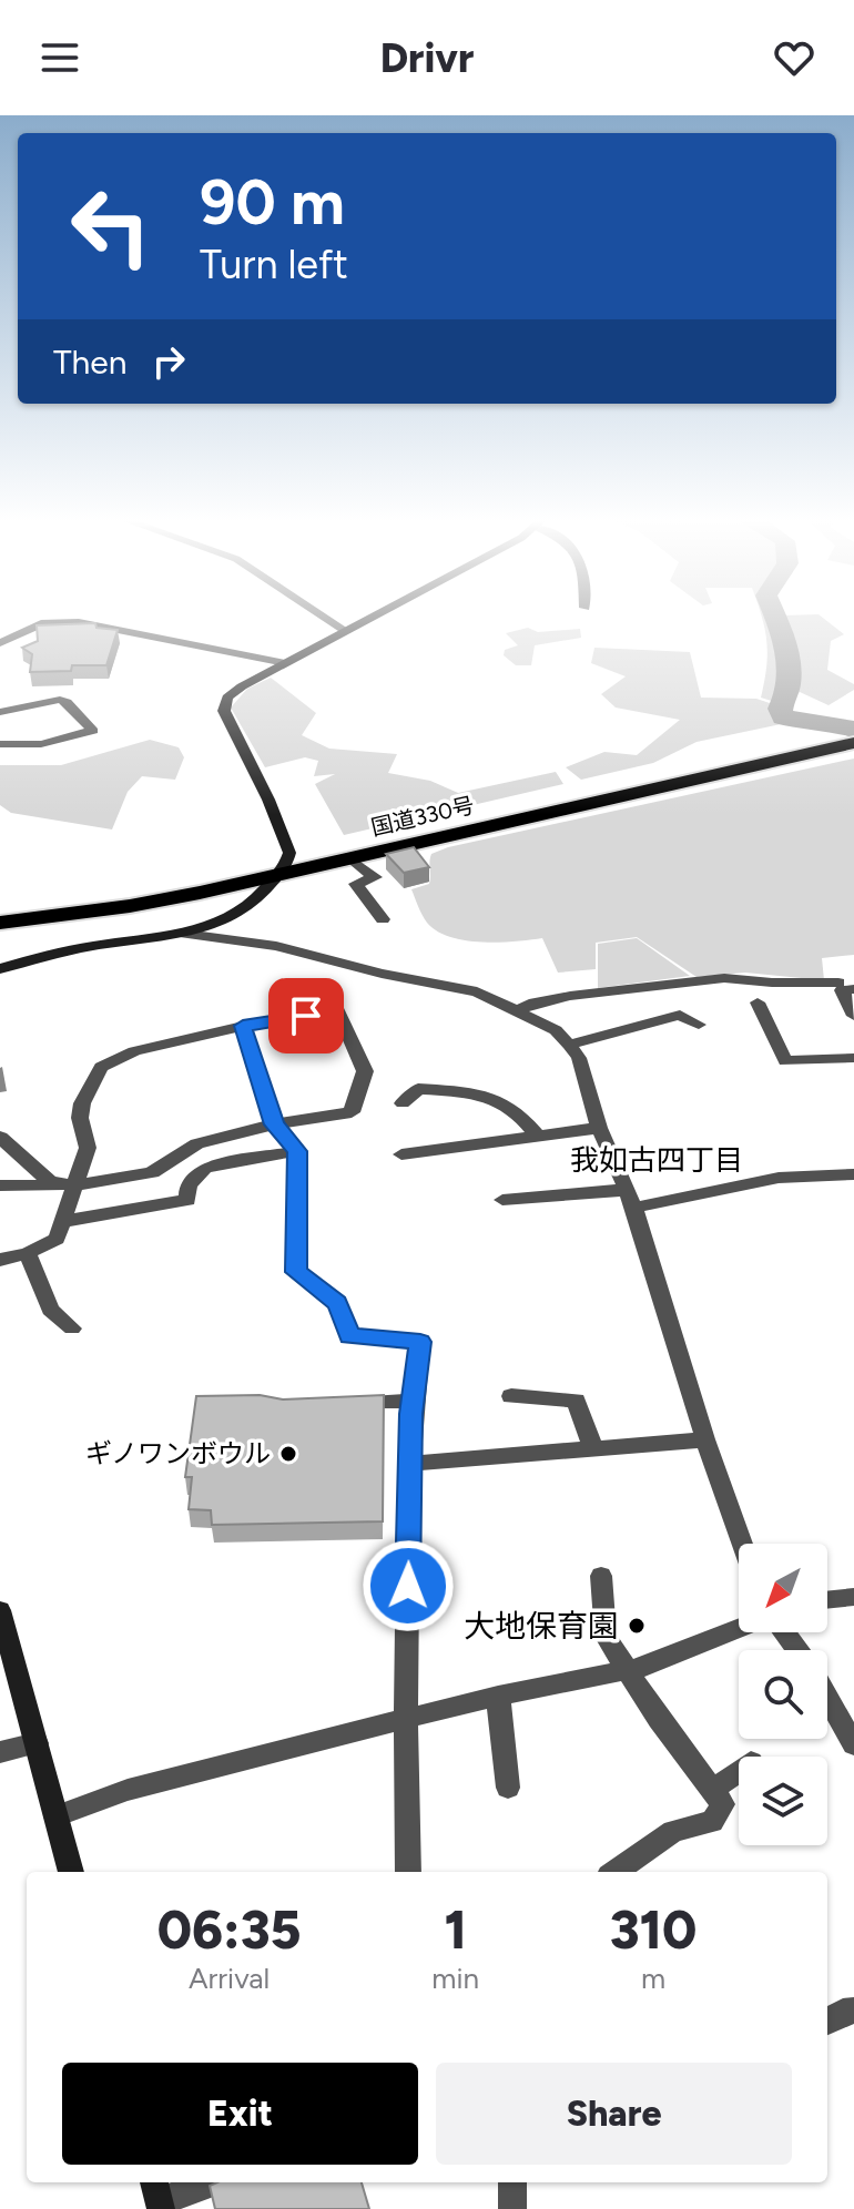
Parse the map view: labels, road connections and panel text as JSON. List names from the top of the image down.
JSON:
{
  "streets": {
    "highway": ["国道330号"]
  },
  "districts": ["我如古四丁目"],
  "places": ["ギノワンボウル", "大地保育園"],
  "north": "bottom left",
  "page": {
    "header": "Drivr",
    "turn": ["90 m", "Turn left"],
    "then": "Then",
    "eta": [
      "06:35",
      "Arrival",
      "1",
      "min",
      "310",
      "m"
    ],
    "buttons": ["Exit", "Share"]
  }
}
